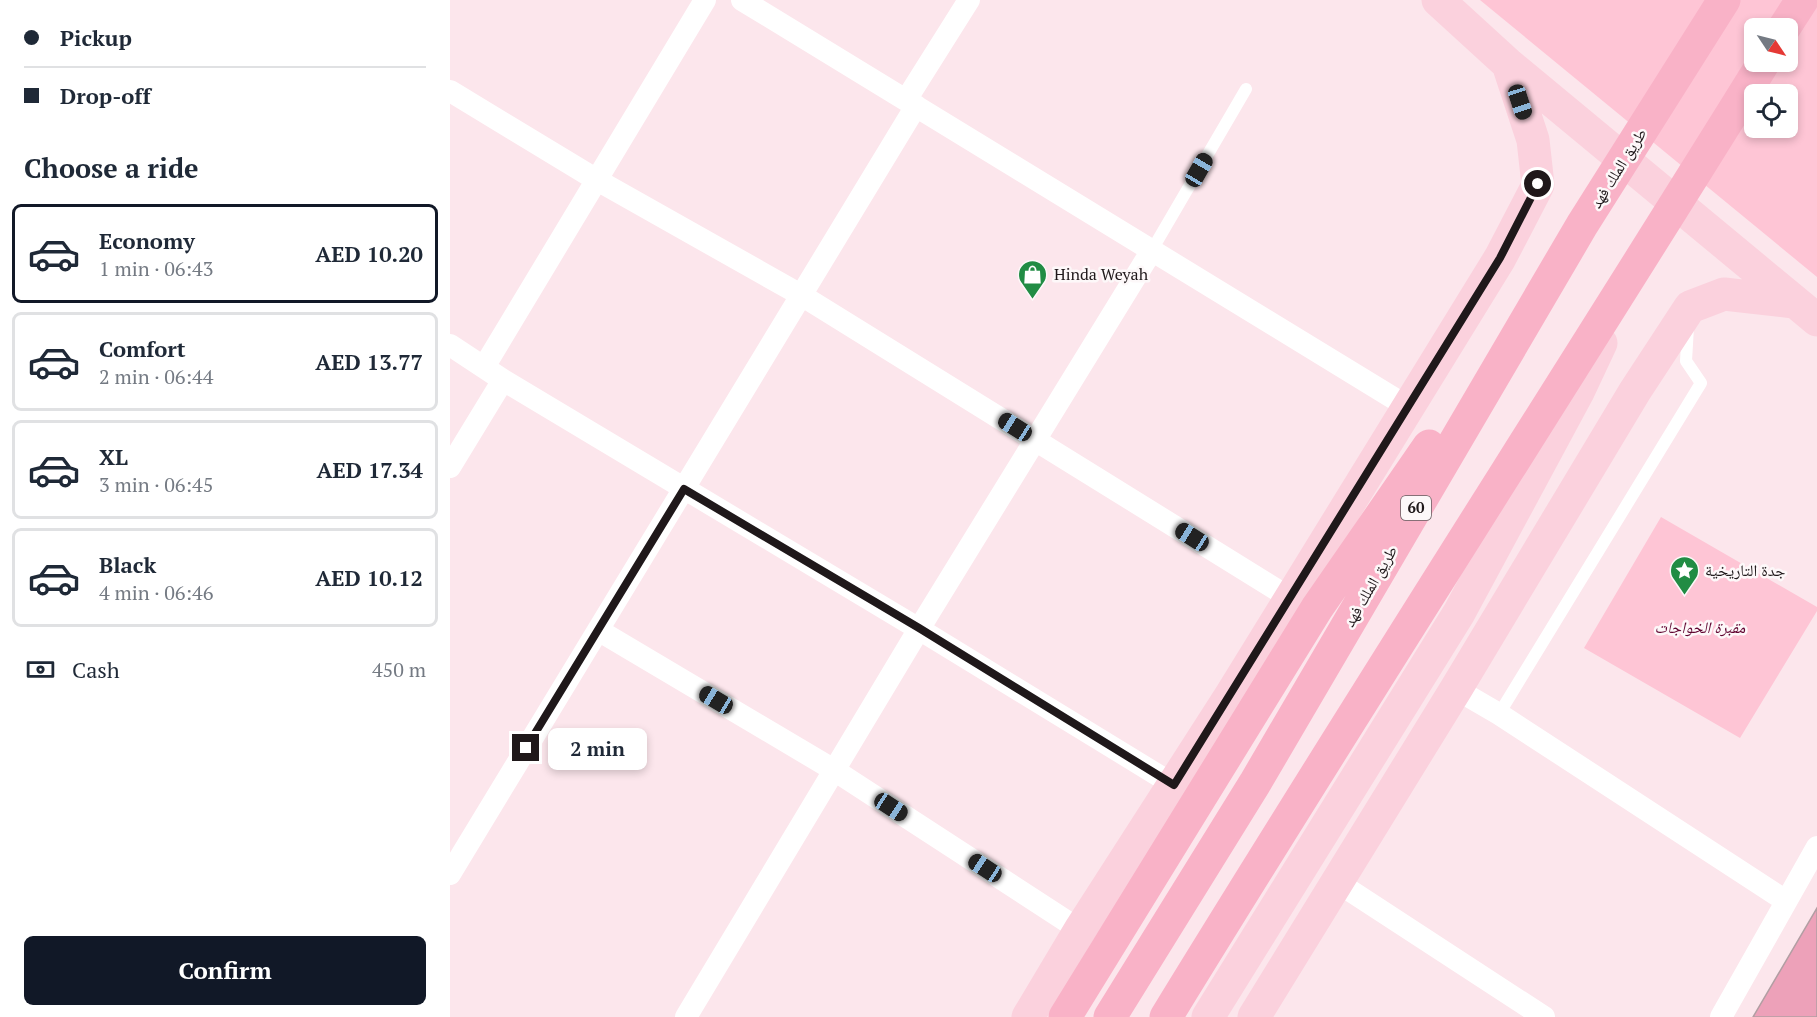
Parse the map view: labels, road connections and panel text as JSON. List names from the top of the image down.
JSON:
{
  "streets": {
    "highway": ["طريق الملك فهد", "60"]
  },
  "parks": ["مقبرة الخواجات"],
  "places": {
    "shop": ["Hinda Weyah"],
    "place": ["جدة التاريخية"]
  },
  "north": "bottom right",
  "page": {
    "banner": ["Pickup", "Drop-off"],
    "heading": "Choose a ride",
    "list": [
      {
        "name": "Economy",
        "note": "1 min · 06:43",
        "value": "AED 10.20"
      },
      {
        "name": "Comfort",
        "note": "2 min · 06:44",
        "value": "AED 13.77"
      },
      {
        "name": "XL",
        "note": "3 min · 06:45",
        "value": "AED 17.34"
      },
      {
        "name": "Black",
        "note": "4 min · 06:46",
        "value": "AED 10.12"
      }
    ],
    "pay": ["Cash", "450 m"],
    "bubble": "2 min",
    "buttons": "Confirm"
  }
}
